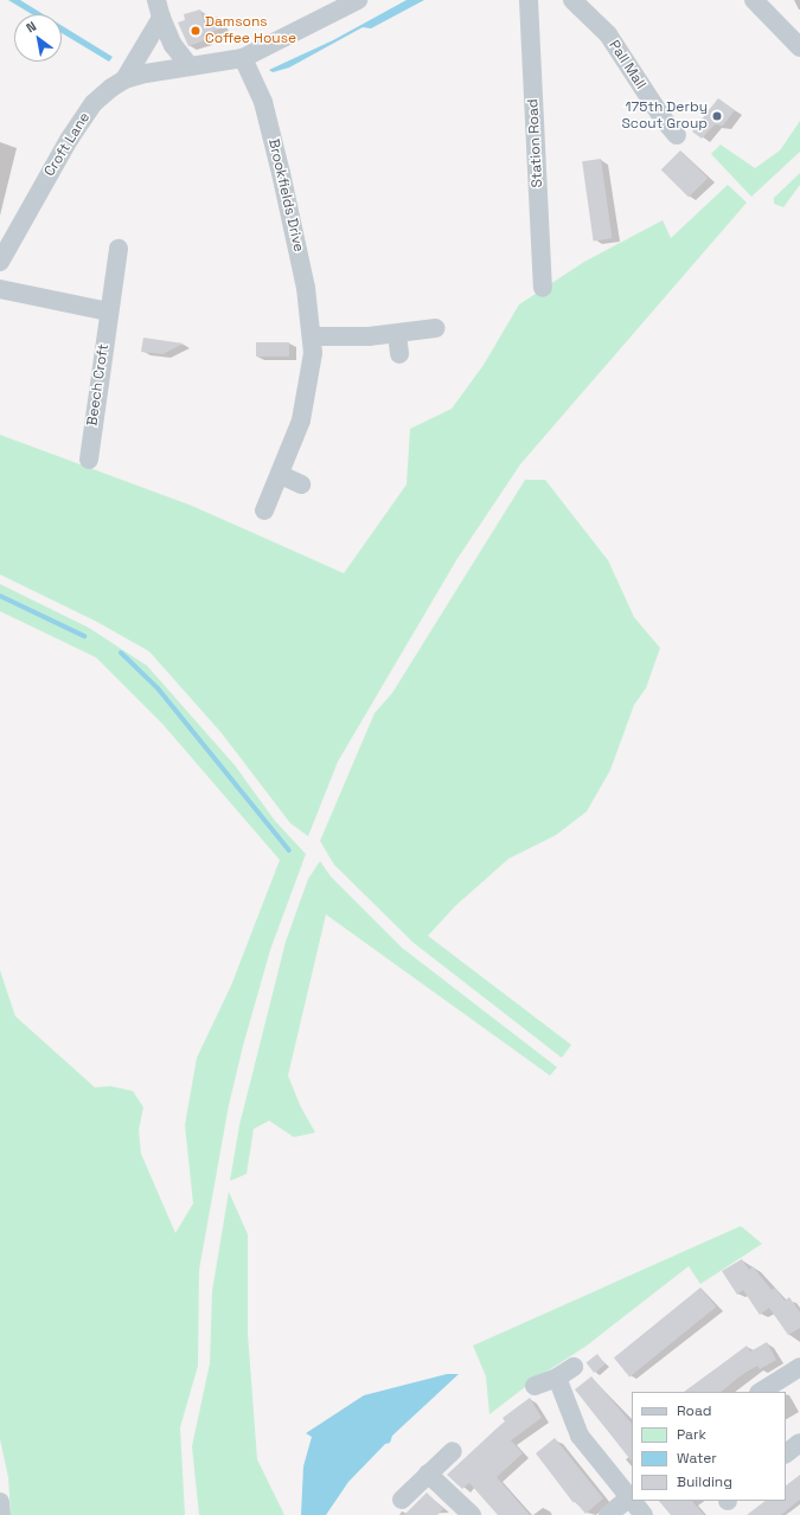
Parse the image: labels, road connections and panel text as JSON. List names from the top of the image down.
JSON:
{
  "streets": {
    "street": [
      "Pall Mall",
      "Station Road",
      "Croft Lane",
      "Brookfields Drive",
      "Beech Croft"
    ]
  },
  "crossings": [
    ["Croft Lane", "Brookfields Drive"]
  ],
  "places": ["Damsons Coffee House", "175th Derby Scout Group"],
  "legend": [
    "Road",
    "Park",
    "Water",
    "Building"
  ],
  "north": "top left"
}
